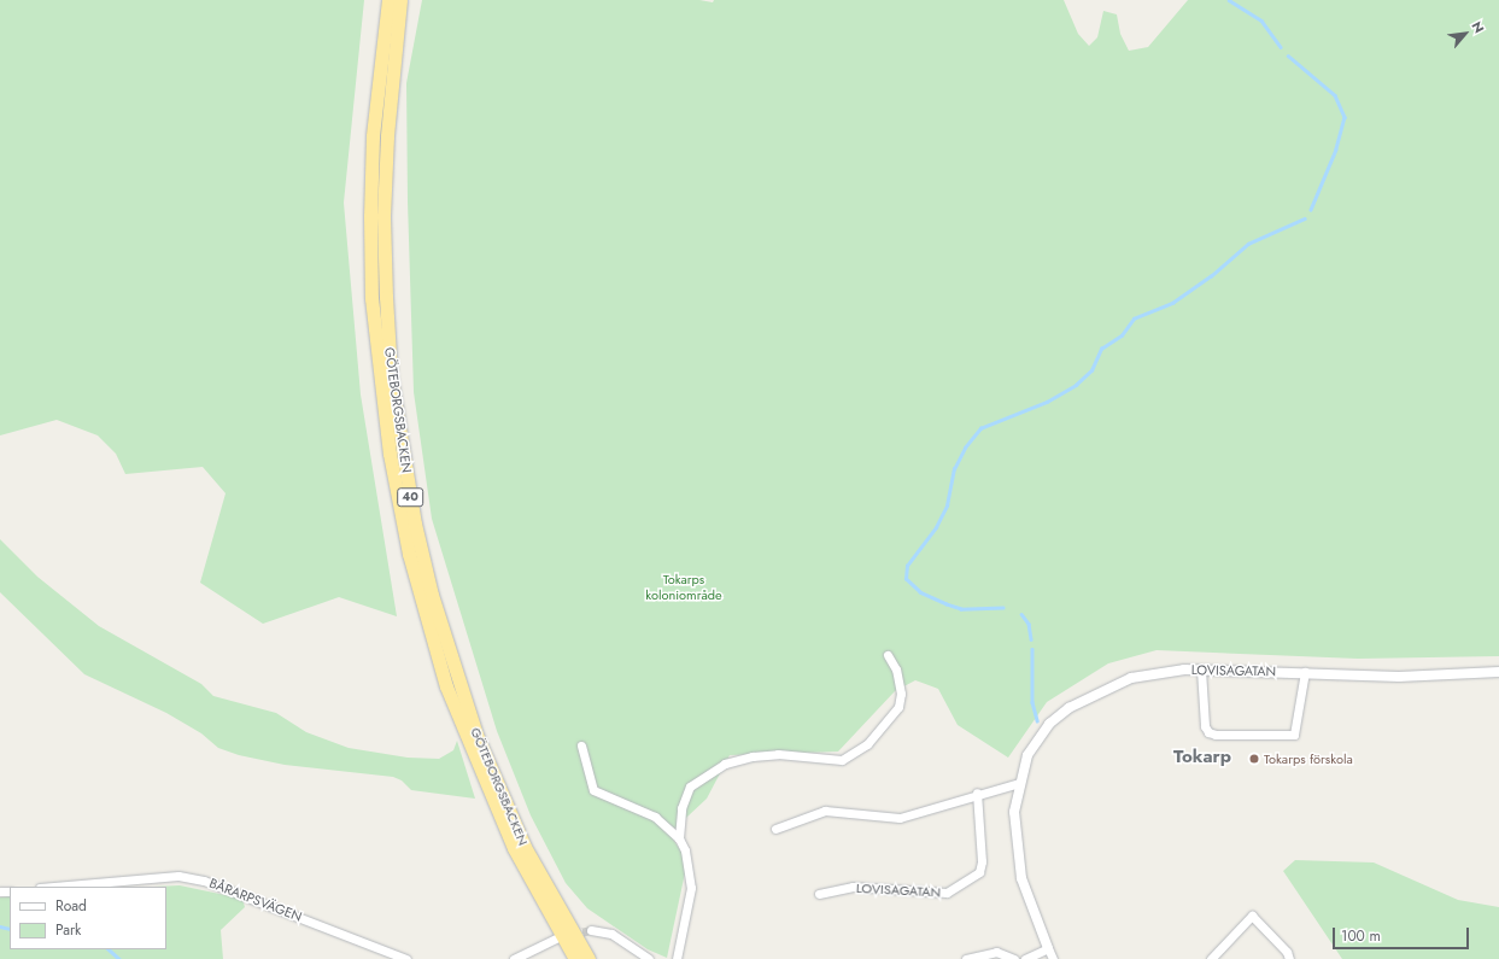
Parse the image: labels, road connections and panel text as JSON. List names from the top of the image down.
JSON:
{
  "streets": {
    "highway": ["GÖTEBORGSBACKEN", "40"],
    "street": ["LOVISAGATAN", "BÅRARPSVÄGEN"]
  },
  "districts": ["Tokarp"],
  "parks": ["Tokarps koloniområde"],
  "places": ["Tokarps förskola"],
  "legend": ["Road", "Park"],
  "scale_bar": "100 m",
  "north": "top right"
}
